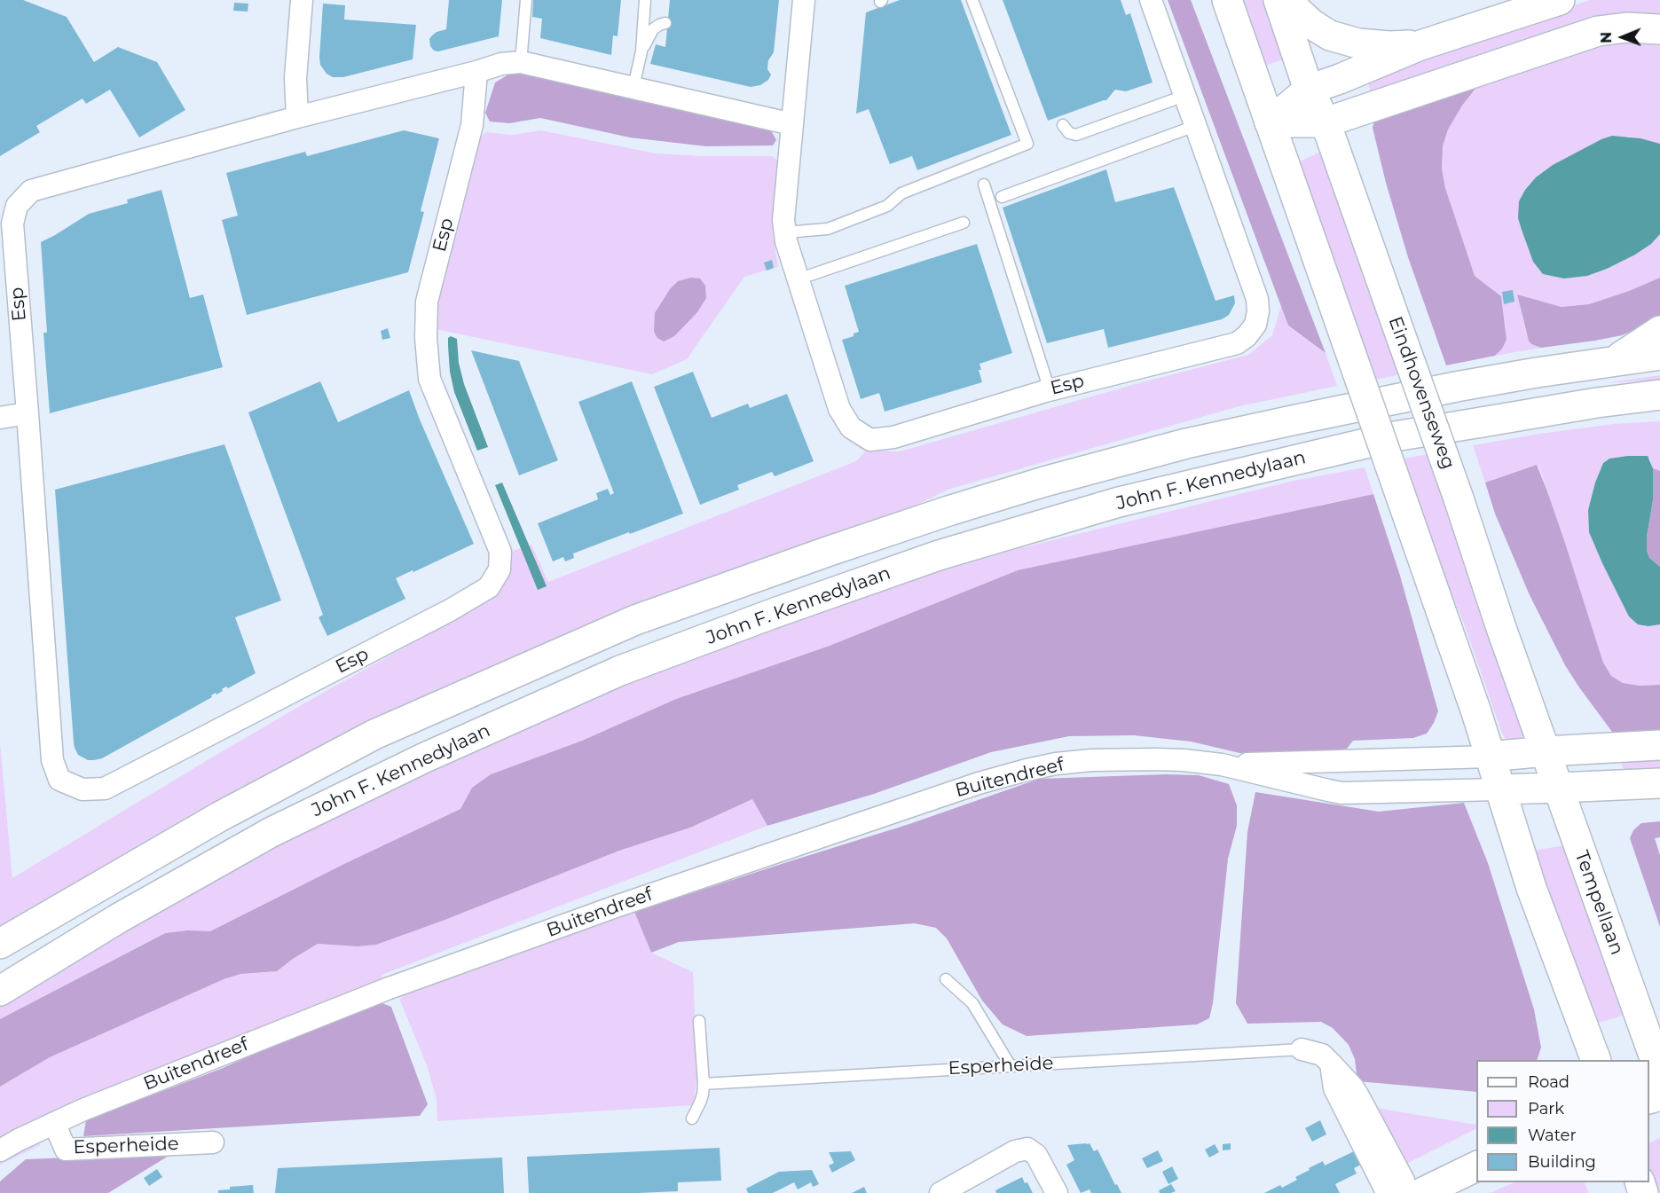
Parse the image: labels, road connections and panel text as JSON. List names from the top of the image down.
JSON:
{
  "streets": {
    "main road": ["Eindhovenseweg", "John F. Kennedylaan", "Tempellaan"],
    "street": ["Esp", "Buitendreef", "Esperheide"]
  },
  "crossings": [
    ["Eindhovenseweg", "Tempellaan"],
    ["Buitendreef", "Esperheide"]
  ],
  "legend": [
    "Road",
    "Park",
    "Water",
    "Building"
  ],
  "north": "left"
}
